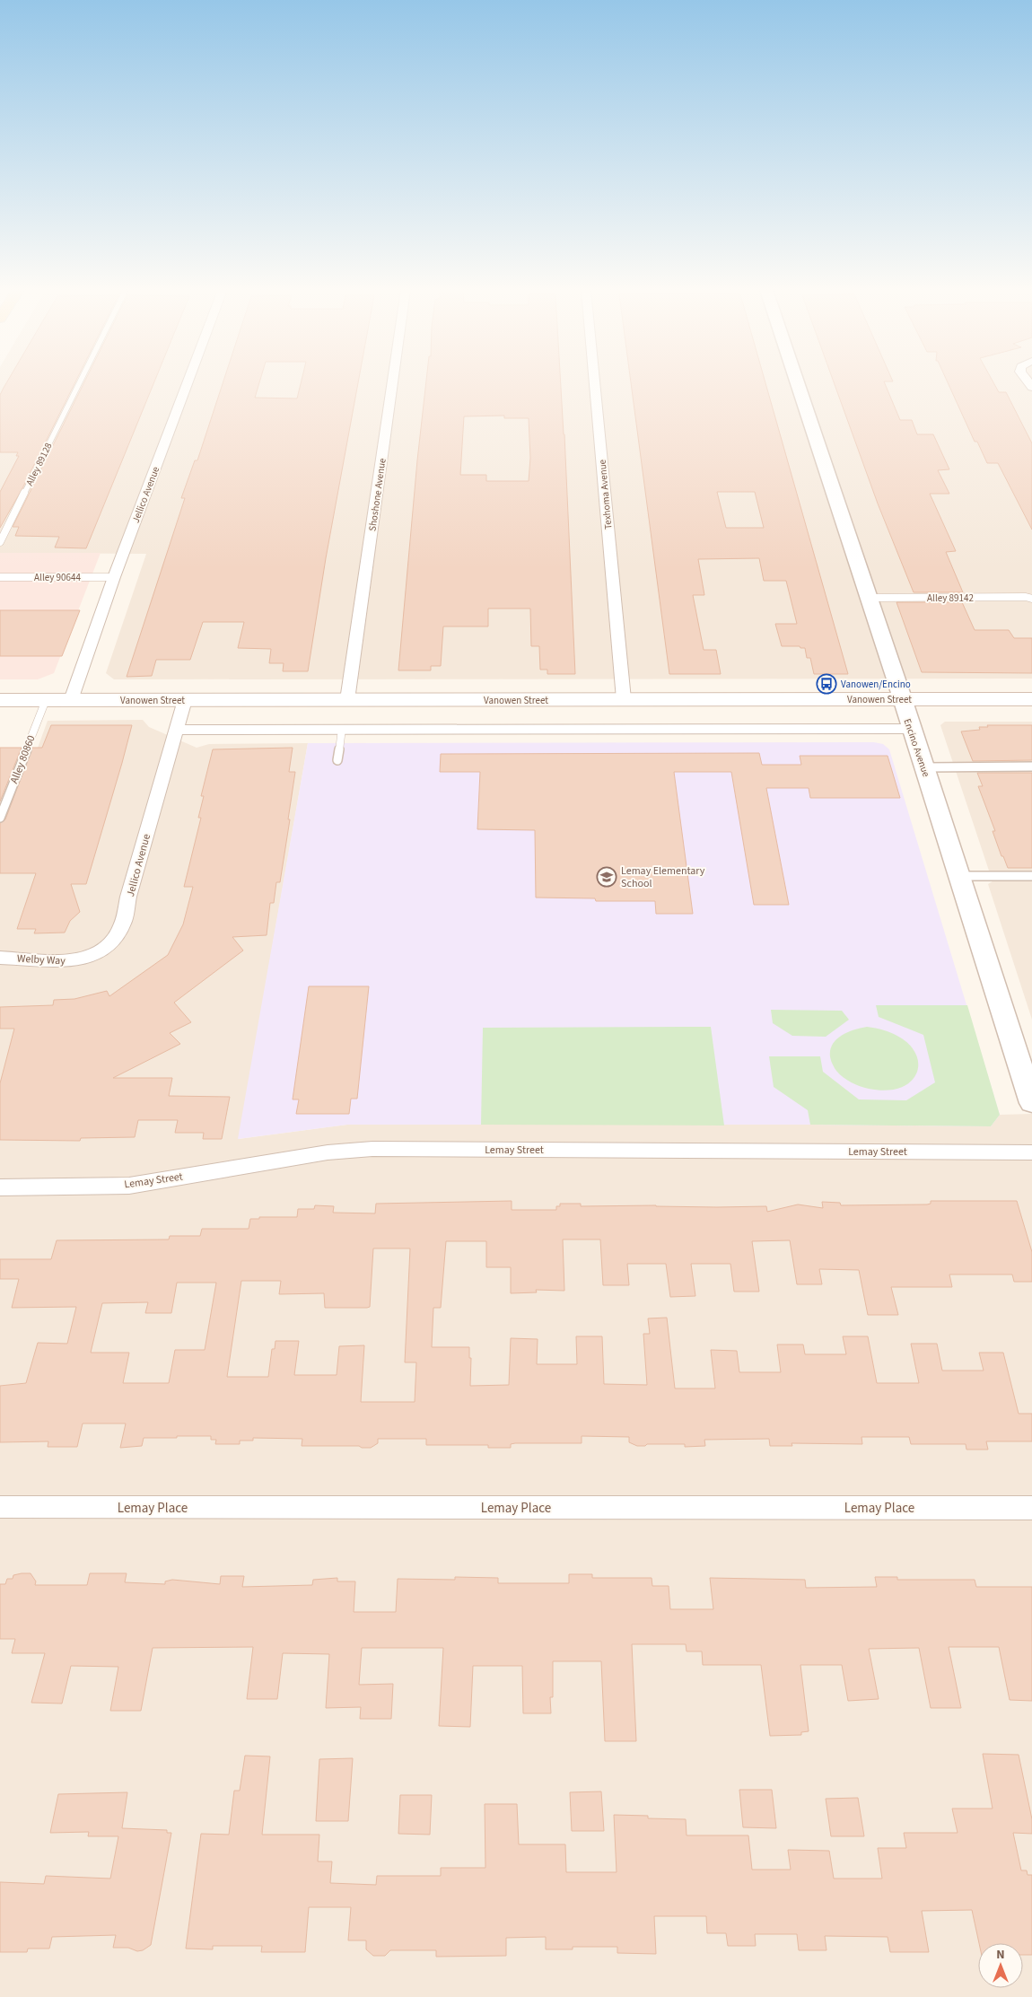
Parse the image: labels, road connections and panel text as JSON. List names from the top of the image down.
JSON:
{
  "streets": {
    "main road": ["Vanowen Street"],
    "street": [
      "Jellico Avenue",
      "Shoshone Avenue",
      "Texhoma Avenue",
      "Encino Avenue",
      "Welby Way",
      "Lemay Street",
      "Lemay Place"
    ],
    "lane": [
      "Alley 89128",
      "Alley 90644",
      "Alley 89142",
      "Alley 80860"
    ]
  },
  "crossings": [
    ["Jellico Avenue", "Alley 90644"],
    ["Jellico Avenue", "Vanowen Street"],
    ["Jellico Avenue", "Welby Way"],
    ["Shoshone Avenue", "Vanowen Street"],
    ["Texhoma Avenue", "Vanowen Street"],
    ["Alley 89142", "Encino Avenue"],
    ["Vanowen Street", "Encino Avenue"],
    ["Vanowen Street", "Alley 80860"]
  ],
  "places": {
    "bus stop": ["Vanowen/Encino"],
    "school or university": ["Lemay Elementary School"]
  },
  "north": "top"
}
